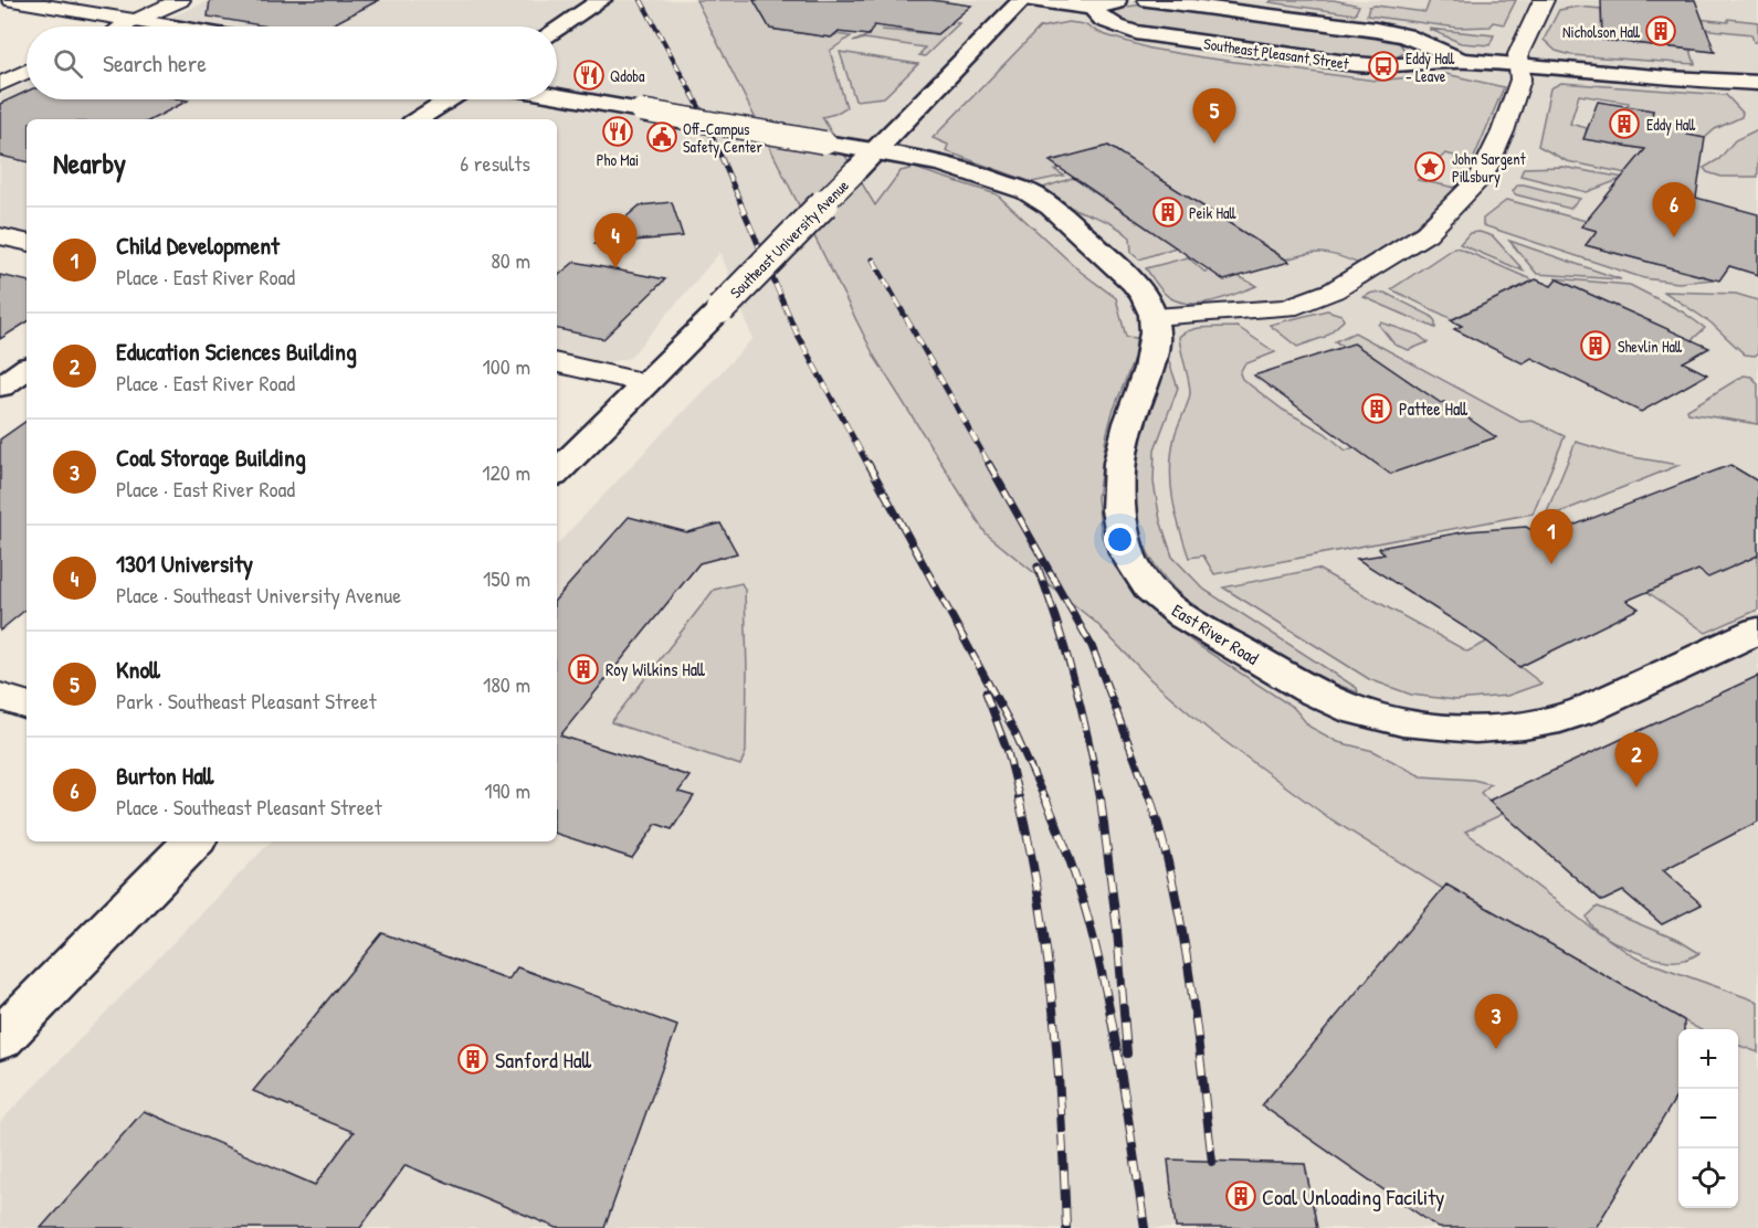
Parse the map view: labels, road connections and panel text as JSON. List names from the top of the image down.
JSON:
{
  "streets": {
    "street": ["Southeast Pleasant Street", "Southeast University Avenue", "East River Road"]
  },
  "places": {
    "building": [
      "Nicholson Hall",
      "Eddy Hall",
      "Peik Hall",
      "Shevlin Hall",
      "Pattee Hall",
      "Roy Wilkins Hall",
      "Sanford Hall",
      "Coal Unloading Facility"
    ],
    "bus stop": ["Eddy Hall - Leave"],
    "restaurant": ["Qdoba", "Pho Mai"],
    "public building": ["Off-Campus Safety Center"],
    "place": ["John Sargent Pillsbury"]
  },
  "page": {
    "search": "Search here",
    "pins": [
      "5",
      "6",
      "4",
      "1",
      "2",
      "3"
    ],
    "heading": ["Nearby", "6 results"],
    "list": [
      {
        "mark": "1",
        "name": "Child Development",
        "note": "Place · East River Road",
        "value": "80 m"
      },
      {
        "mark": "2",
        "name": "Education Sciences Building",
        "note": "Place · East River Road",
        "value": "100 m"
      },
      {
        "mark": "3",
        "name": "Coal Storage Building",
        "note": "Place · East River Road",
        "value": "120 m"
      },
      {
        "mark": "4",
        "name": "1301 University",
        "note": "Place · Southeast University Avenue",
        "value": "150 m"
      },
      {
        "mark": "5",
        "name": "Knoll",
        "note": "Park · Southeast Pleasant Street",
        "value": "180 m"
      },
      {
        "mark": "6",
        "name": "Burton Hall",
        "note": "Place · Southeast Pleasant Street",
        "value": "190 m"
      }
    ],
    "map_buttons": ["+", "−"]
  }
}
